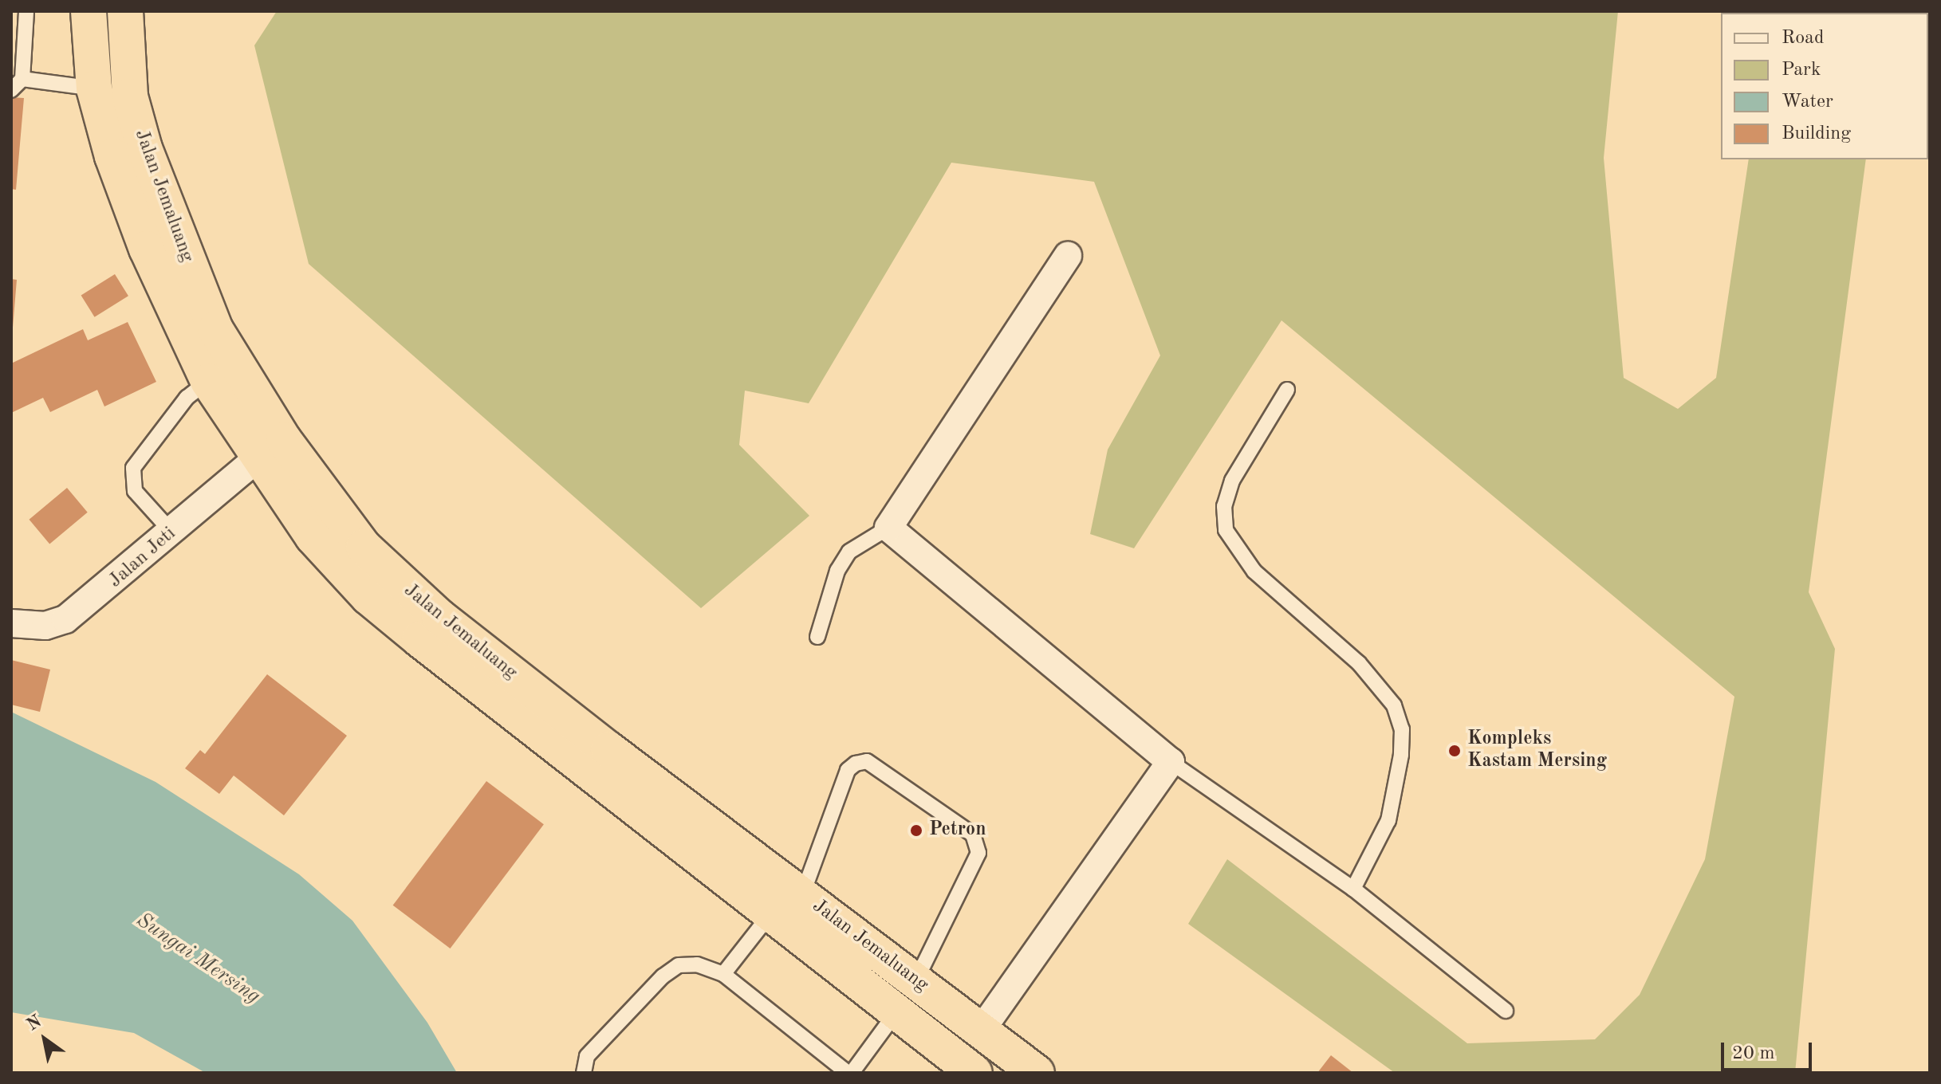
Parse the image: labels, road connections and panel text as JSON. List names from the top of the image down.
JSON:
{
  "streets": {
    "highway": ["Jalan Jemaluang"],
    "street": ["Jalan Jeti"]
  },
  "crossings": [
    ["Jalan Jemaluang", "Jalan Jeti"]
  ],
  "water": ["Sungai Mersing"],
  "places": ["Kompleks Kastam Mersing", "Petron"],
  "legend": [
    "Road",
    "Park",
    "Water",
    "Building"
  ],
  "scale_bar": "20 m",
  "north": "top left"
}
